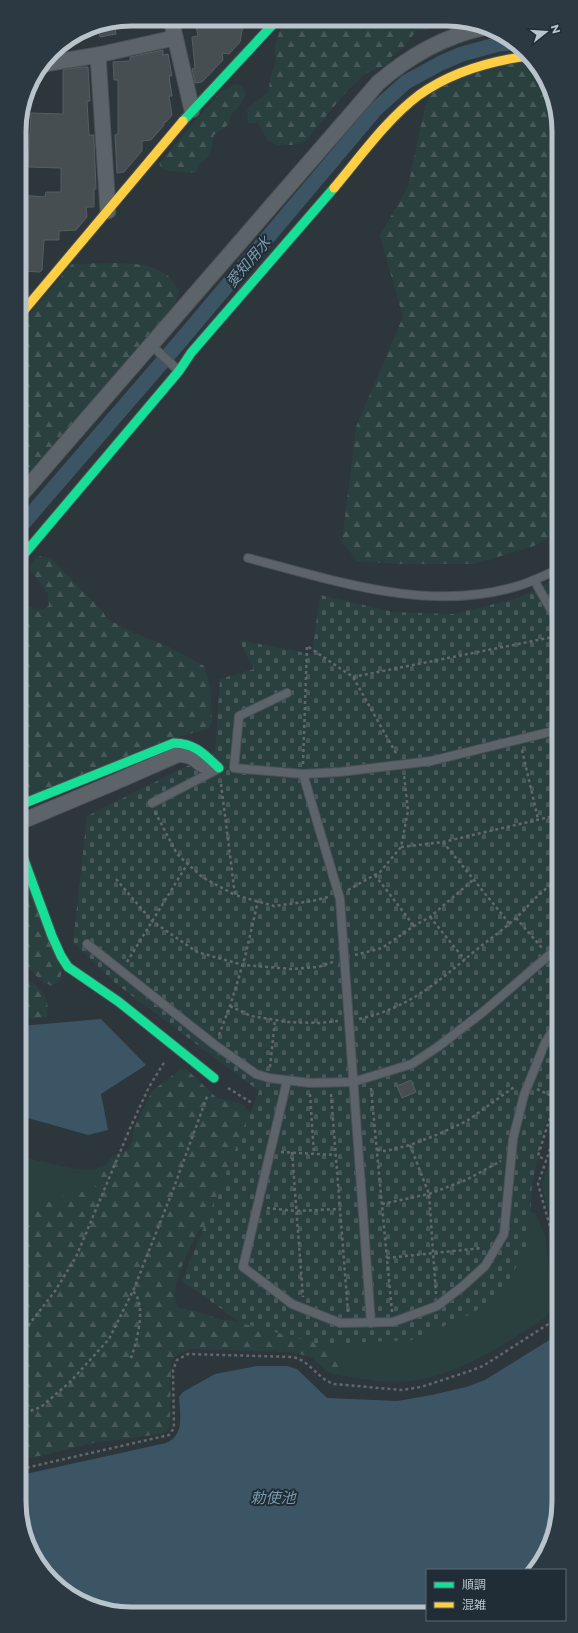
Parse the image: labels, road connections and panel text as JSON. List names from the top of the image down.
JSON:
{
  "water": ["愛知用水", "勅使池"],
  "legend": ["順調", "混雑"],
  "north": "right"
}
